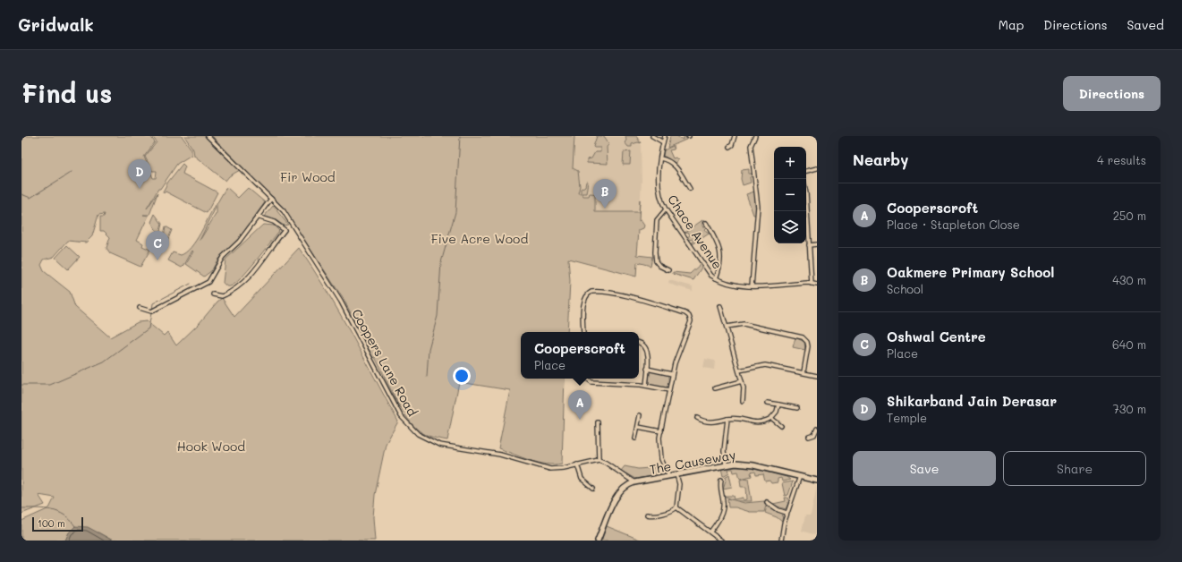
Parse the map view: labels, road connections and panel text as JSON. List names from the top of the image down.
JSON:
{
  "streets": {
    "main road": ["The Causeway"],
    "street": ["Chace Avenue", "Coopers Lane Road"]
  },
  "parks": ["Fir Wood", "Five Acre Wood", "Hook Wood"],
  "scale_bar": "100 m",
  "page": {
    "header": "Gridwalk",
    "nav": ["Map", "Directions", "Saved"],
    "buttons": [
      "Directions",
      ["Save", "Share"]
    ],
    "title": "Find us",
    "heading": ["Nearby", "4 results"],
    "map_buttons": ["+", "−"],
    "pins": [
      "D",
      "B",
      "C",
      "A"
    ],
    "list": [
      {
        "mark": "A",
        "name": "Cooperscroft",
        "note": "Place · Stapleton Close",
        "value": "250 m"
      },
      {
        "mark": "B",
        "name": "Oakmere Primary School",
        "note": "School",
        "value": "430 m"
      },
      {
        "mark": "C",
        "name": "Oshwal Centre",
        "note": "Place",
        "value": "640 m"
      },
      {
        "mark": "D",
        "name": "Shikarband Jain Derasar",
        "note": "Temple",
        "value": "730 m"
      }
    ],
    "popup": ["Cooperscroft", "Place"],
    "scale": "100 m"
  }
}
